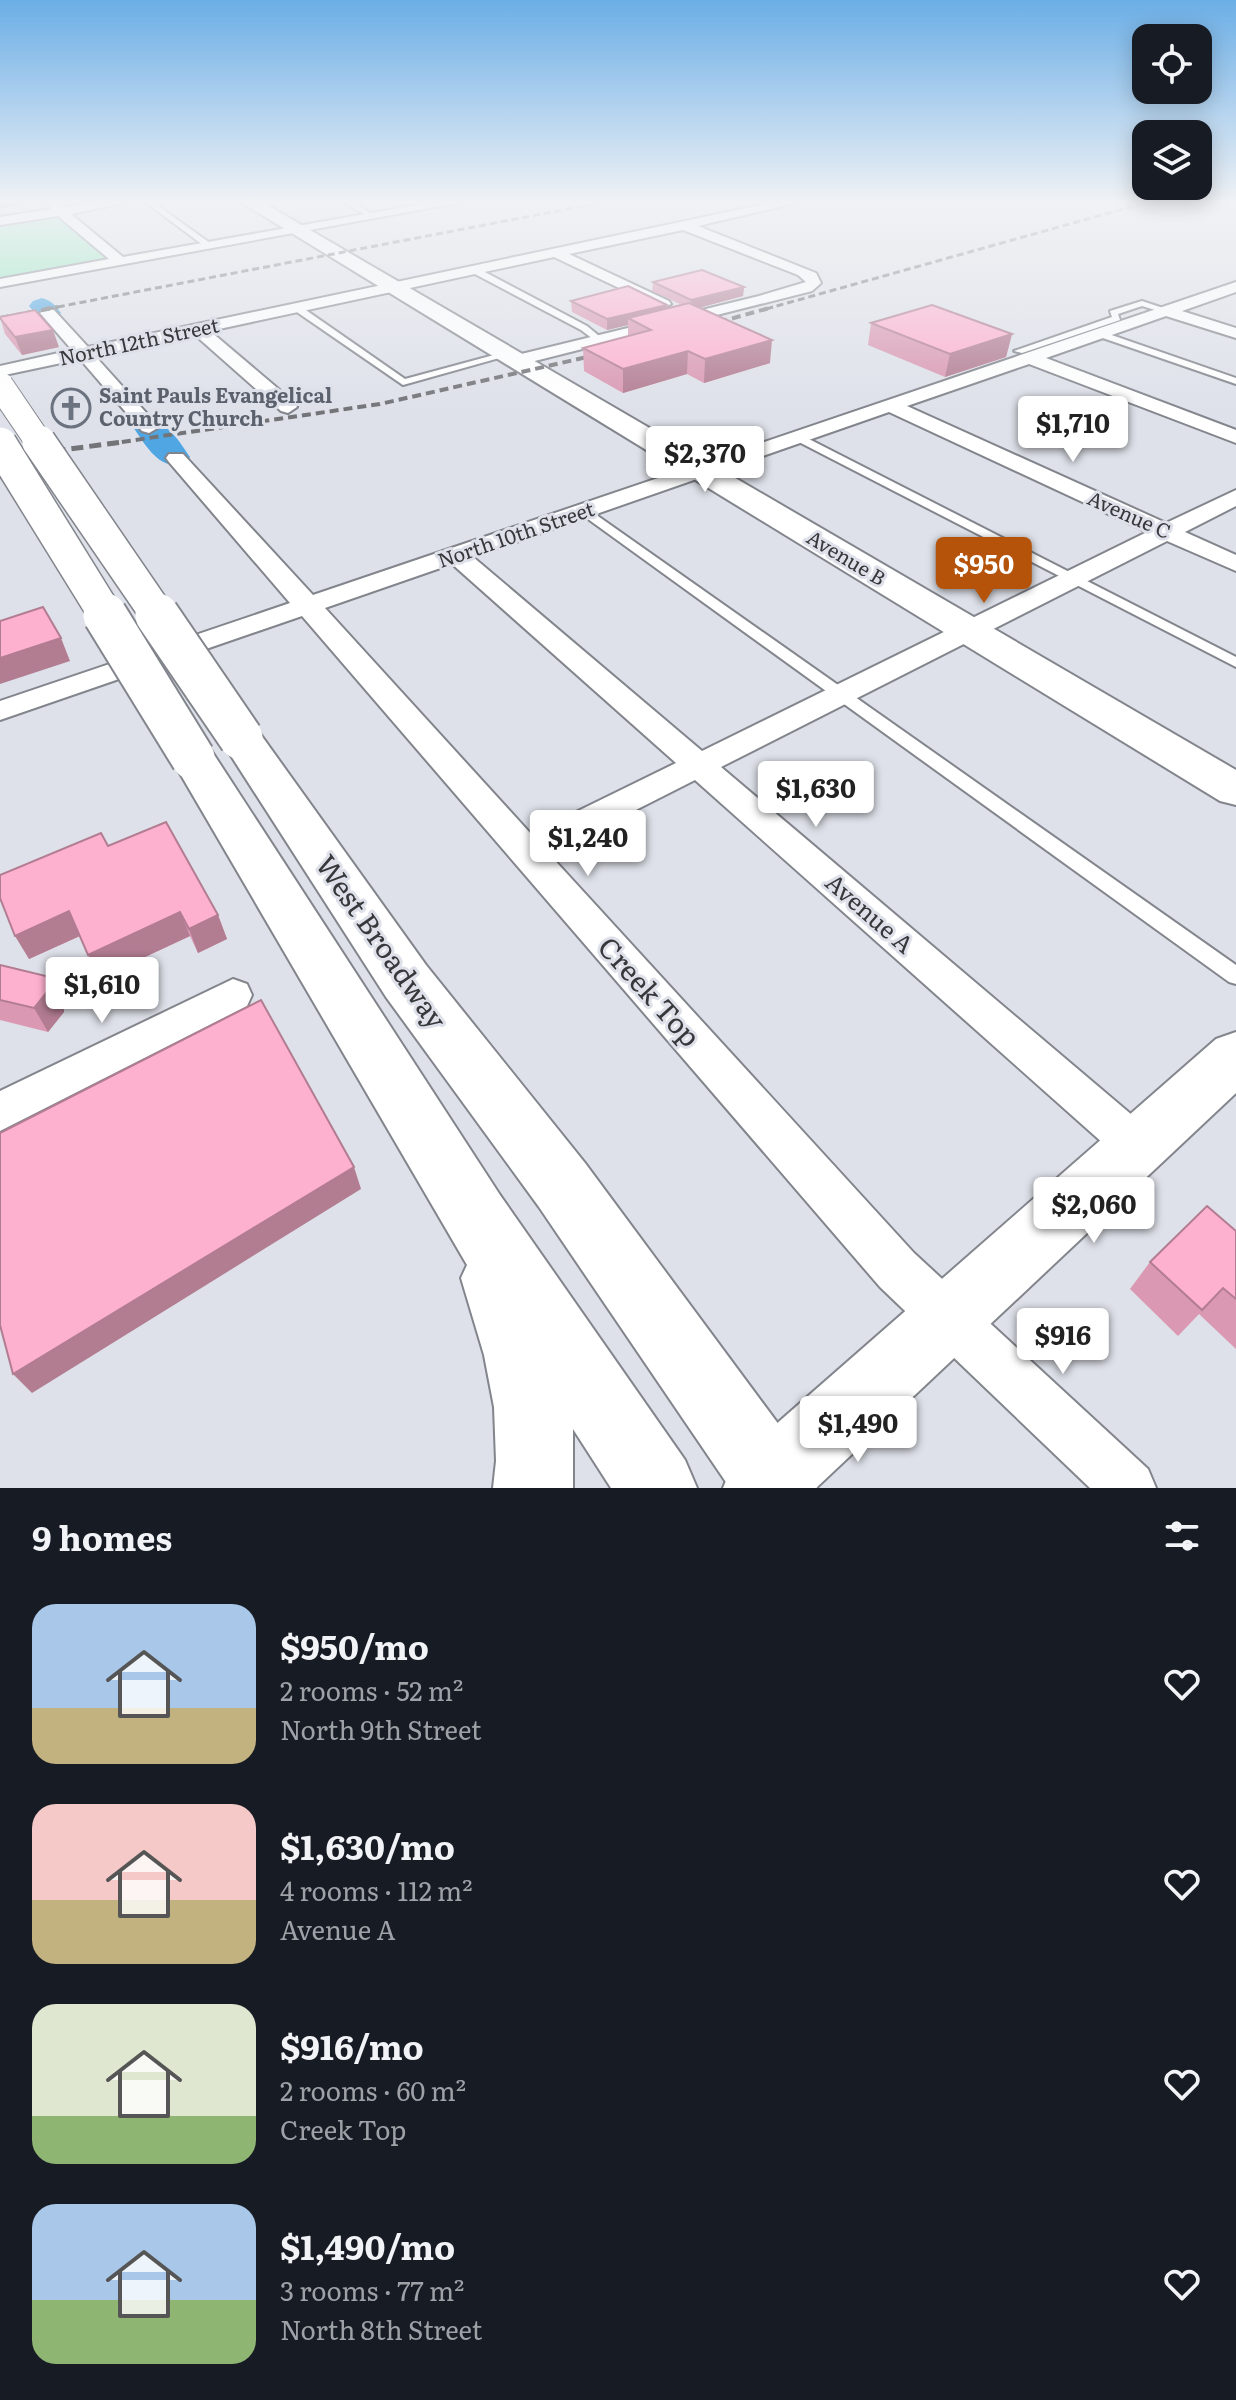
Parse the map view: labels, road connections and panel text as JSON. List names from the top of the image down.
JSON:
{
  "streets": {
    "main road": ["West Broadway"],
    "street": [
      "North 12th Street",
      "Avenue C",
      "North 10th Street",
      "Avenue B",
      "Avenue A",
      "Creek Top"
    ]
  },
  "crossings": [
    ["North 12th Street", "Avenue B"],
    ["Avenue C", "North 10th Street"],
    ["North 10th Street", "Avenue B"],
    ["North 10th Street", "Avenue A"],
    ["North 10th Street", "Creek Top"]
  ],
  "places": {
    "church": ["Saint Pauls Evangelical Country Church"]
  },
  "page": {
    "price": [
      "$1,710",
      "$2,370",
      "$950",
      "$1,630",
      "$1,240",
      "$1,610",
      "$2,060",
      "$916",
      "$1,490"
    ],
    "heading": "9 homes",
    "list": [
      {
        "name": "$950/mo",
        "note": "2 rooms · 52 m² · North 9th Street"
      },
      {
        "name": "$1,630/mo",
        "note": "4 rooms · 112 m² · Avenue A"
      },
      {
        "name": "$916/mo",
        "note": "2 rooms · 60 m² · Creek Top"
      },
      {
        "name": "$1,490/mo",
        "note": "3 rooms · 77 m² · North 8th Street"
      }
    ]
  }
}
